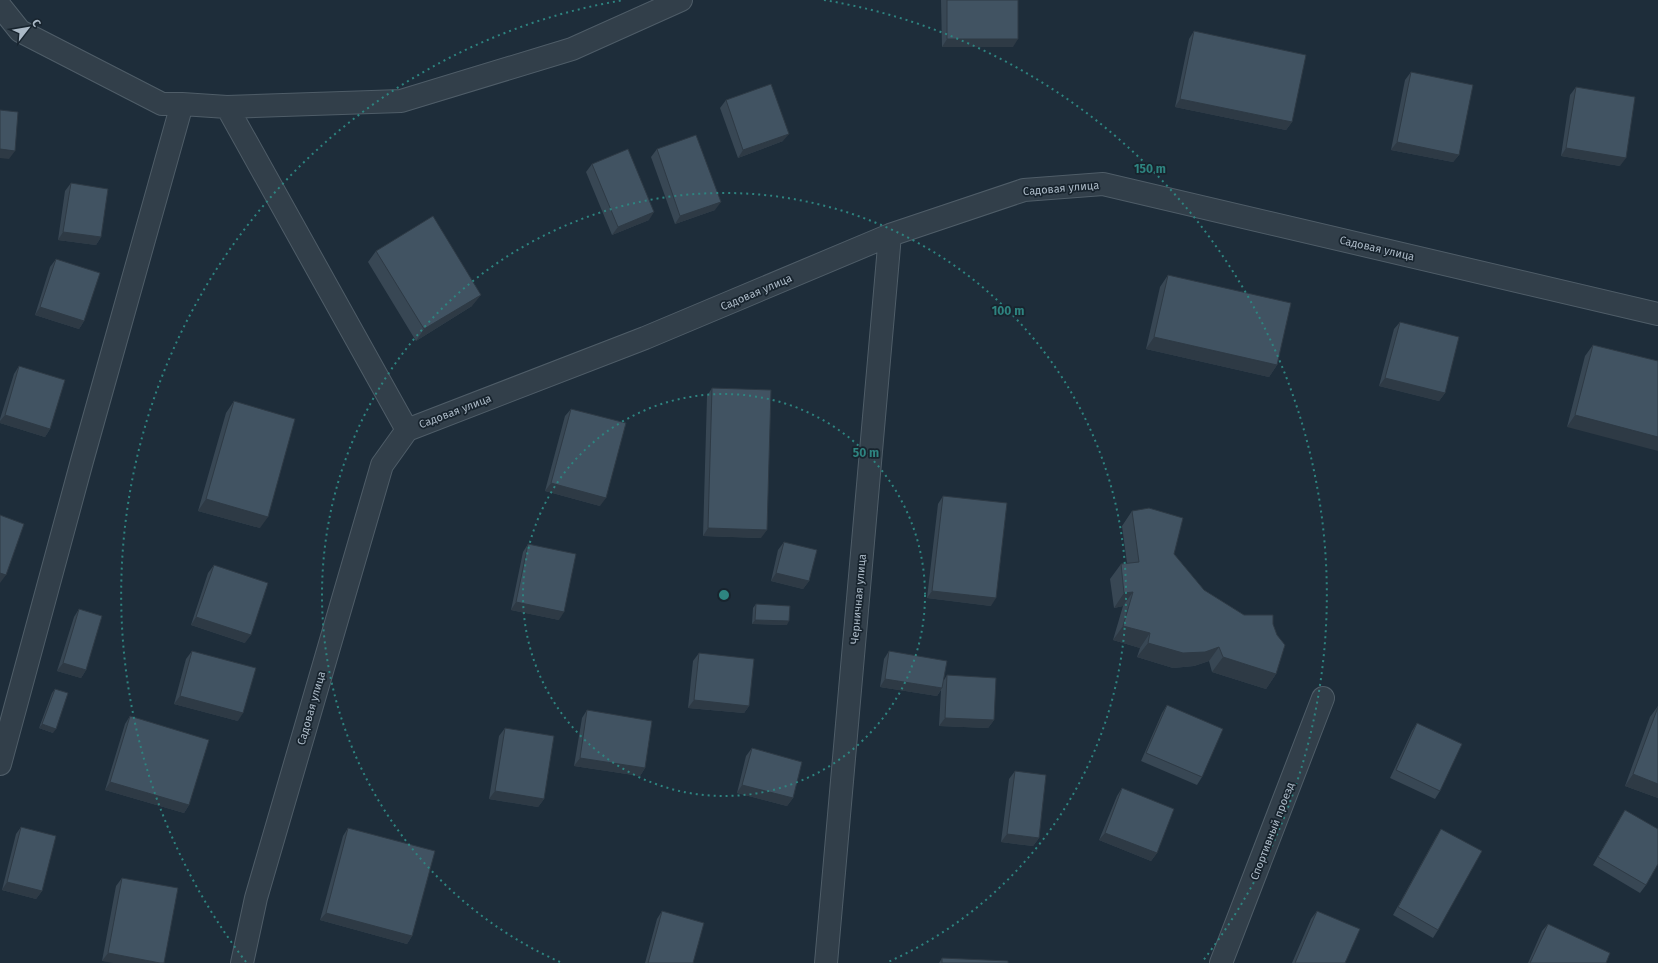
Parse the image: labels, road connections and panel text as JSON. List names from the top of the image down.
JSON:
{
  "streets": {
    "street": ["Садовая улица", "Черничная улица", "Спортивный проезд"]
  },
  "crossings": [
    ["Садовая улица", "Черничная улица"]
  ],
  "north": "top right",
  "rings": ["150 m", "100 m", "50 m"]
}
